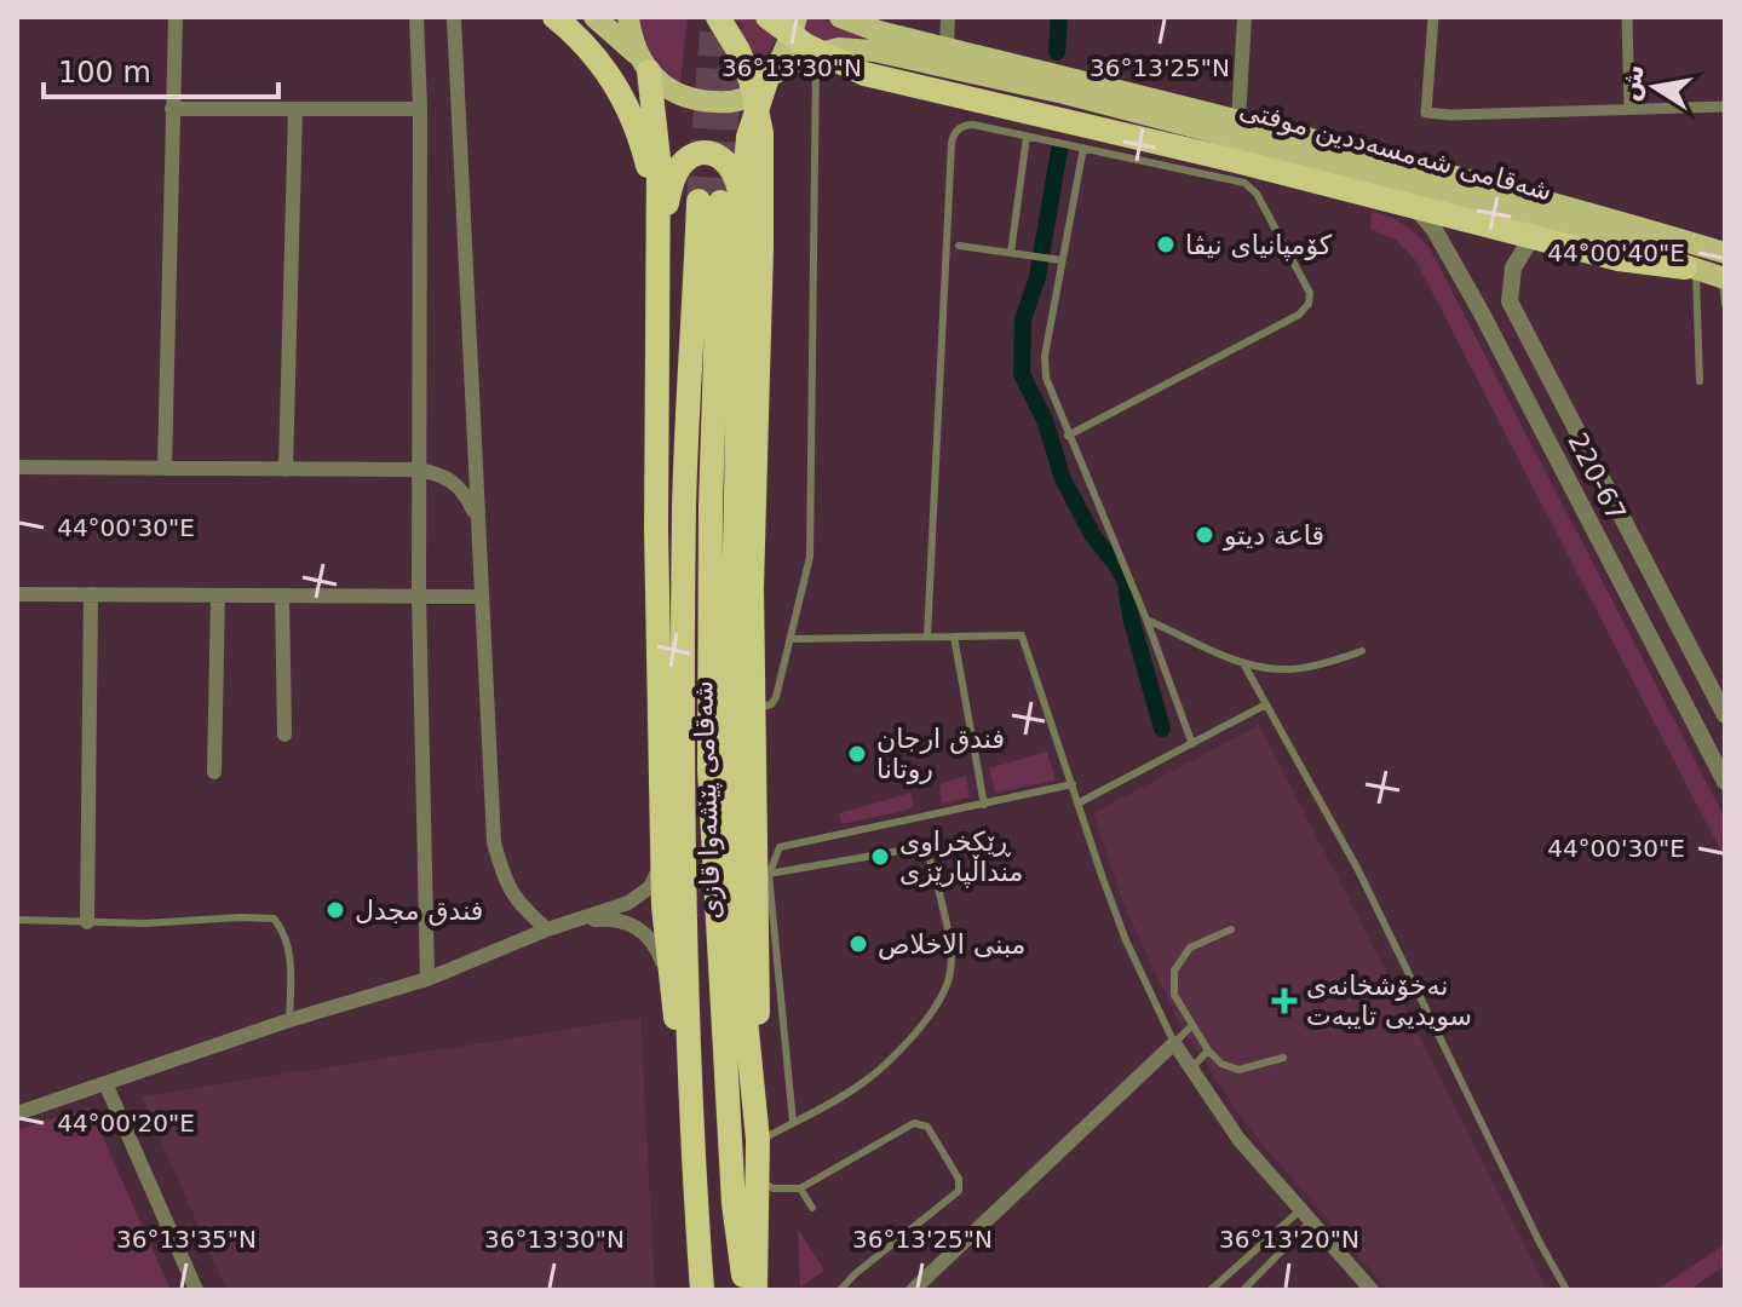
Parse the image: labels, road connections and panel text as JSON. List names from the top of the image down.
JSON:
{
  "streets": {
    "highway": ["شەقامی پێشەوا قازی"],
    "main road": ["شەقامی شەمسەددین موفتی"],
    "street": ["220-67"]
  },
  "crossings": [
    ["شەقامی شەمسەددین موفتی", "شەقامی پێشەوا قازی"]
  ],
  "places": {
    "other": [
      "کۆمپانیای نیڤا",
      "قاعة ديتو",
      "فندق ارجان روتانا",
      "ڕێکخراوی منداڵپارێزی",
      "فندق مجدل",
      "مبنى الاخلاص"
    ],
    "health": ["نەخۆشخانەی سویدیی تایبەت"]
  },
  "scale_bar": "100 m",
  "north": "left",
  "coordinates": [
    "36°13'30\"N",
    "36°13'25\"N",
    "44°00'40\"E",
    "44°00'30\"E",
    "44°00'20\"E",
    "36°13'35\"N",
    "36°13'20\"N"
  ]
}
